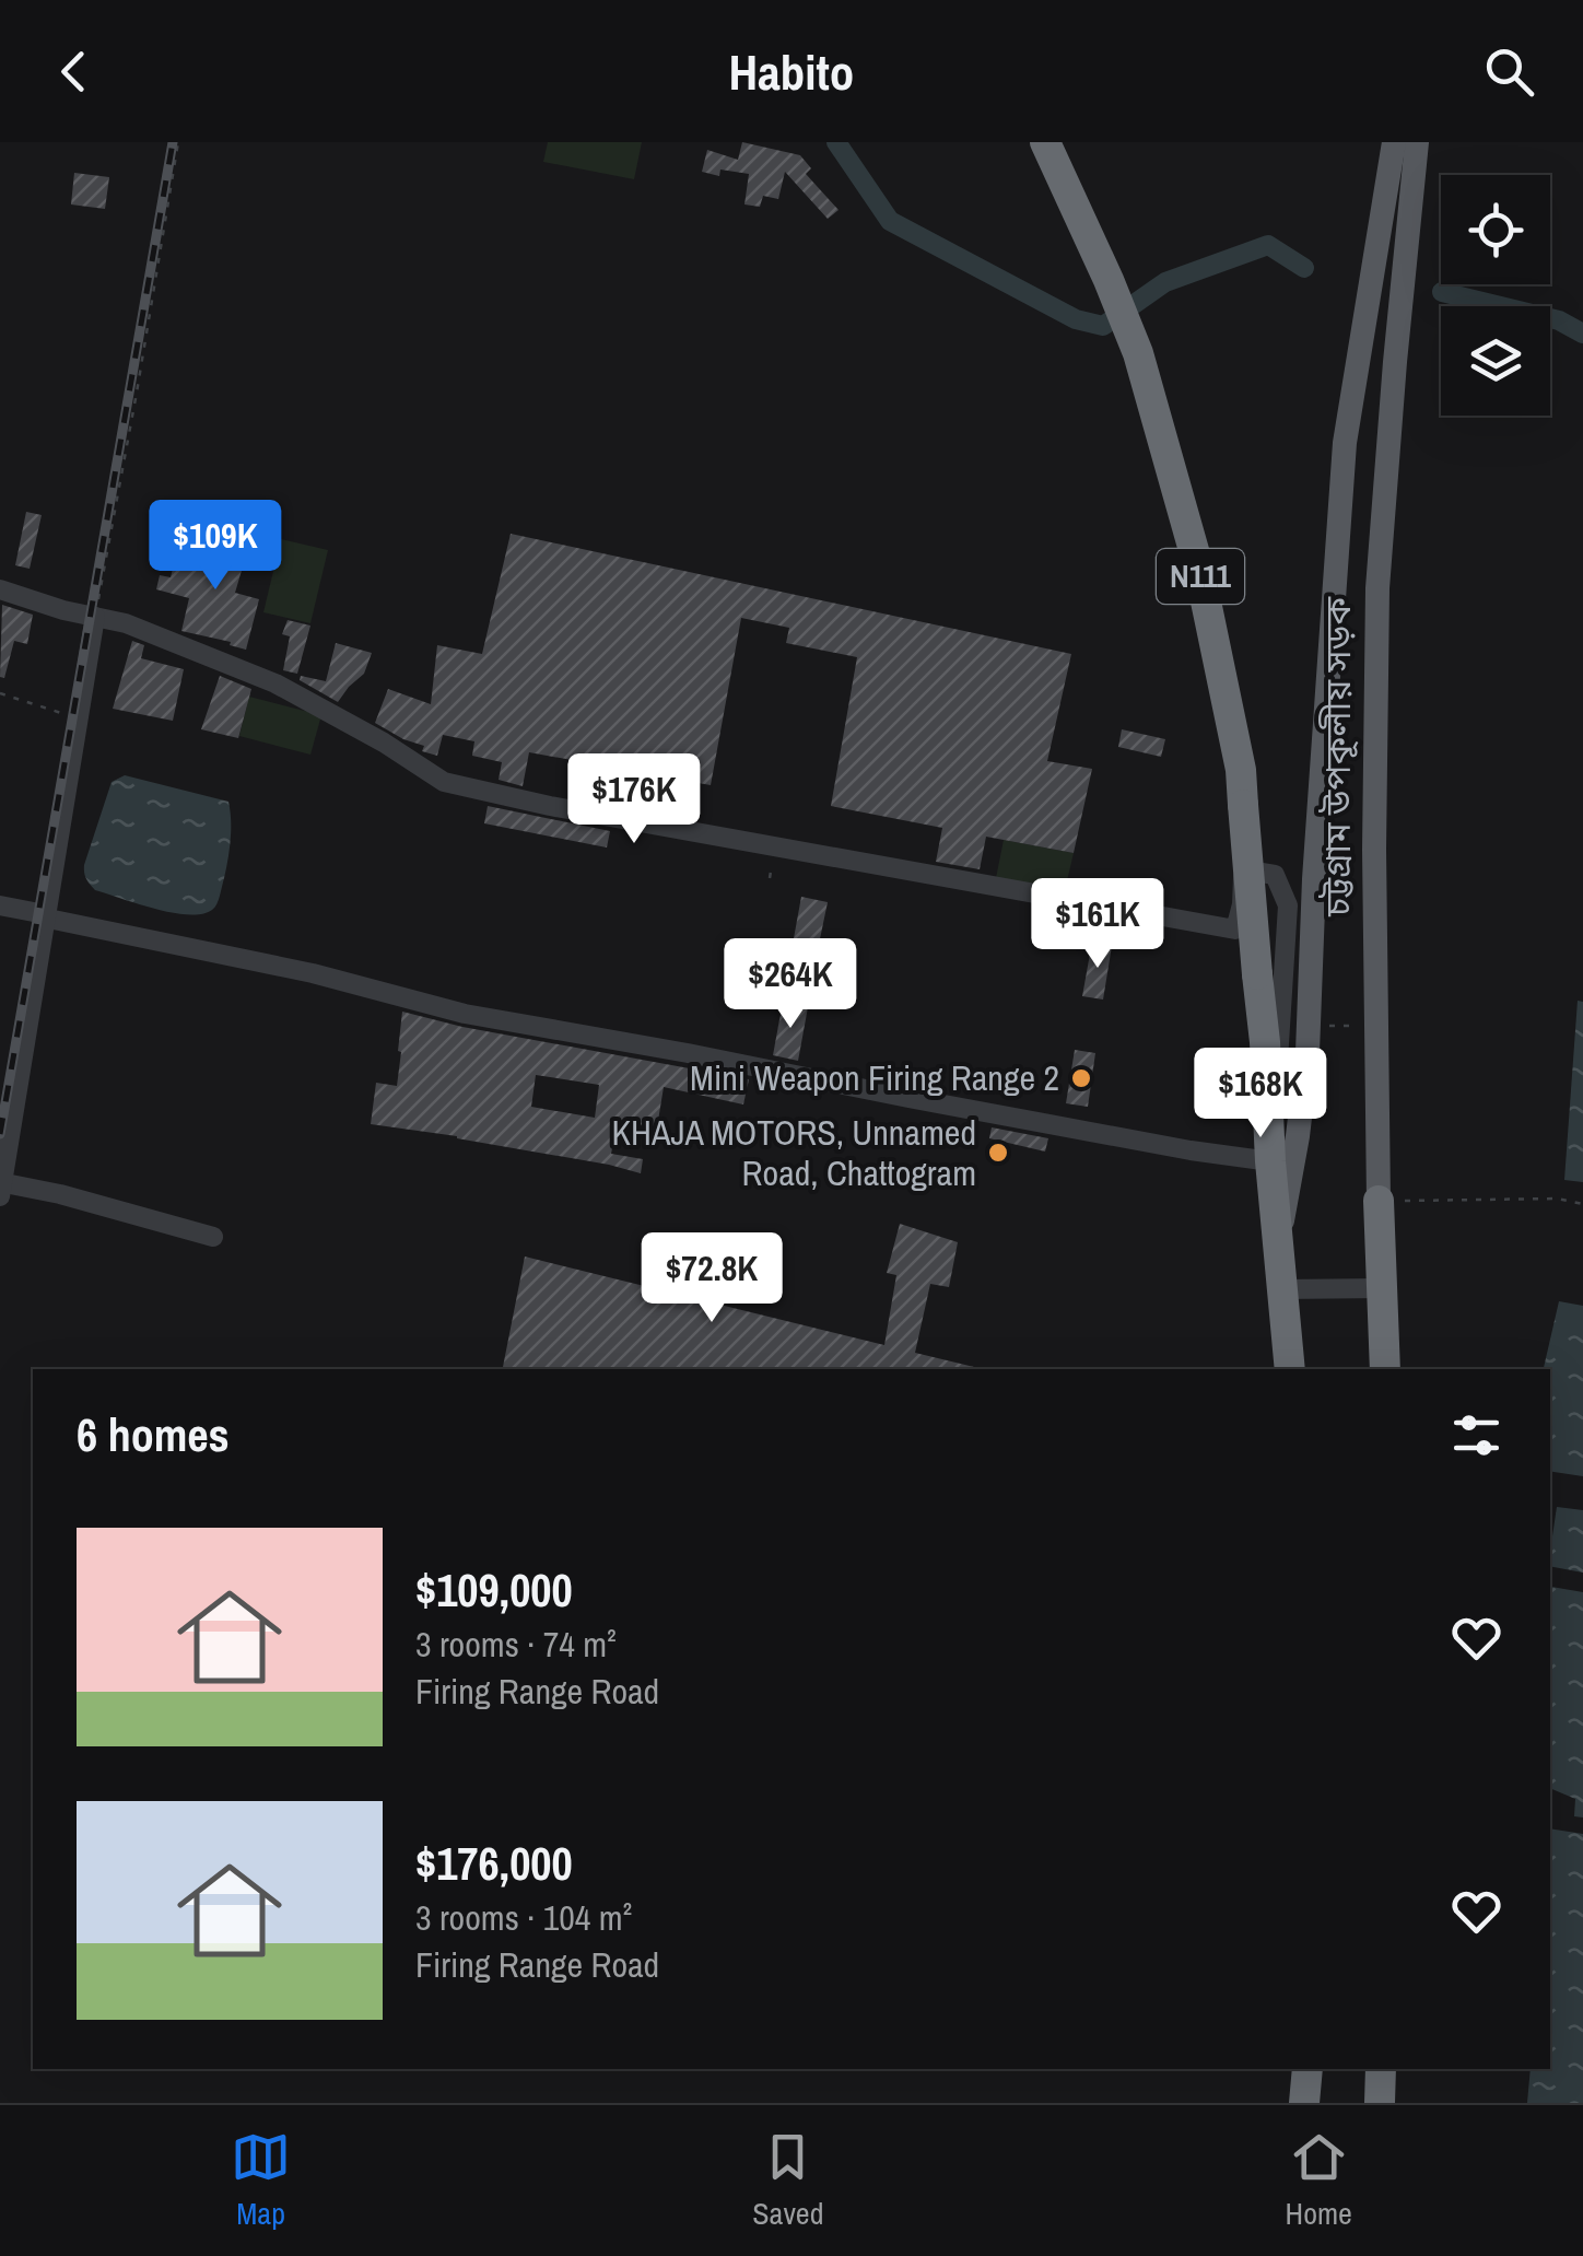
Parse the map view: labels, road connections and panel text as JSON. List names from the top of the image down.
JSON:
{
  "streets": {
    "highway": ["N111", "চট্টগ্রাম উপকূলীয় সড়ক"]
  },
  "crossings": [
    ["N111", "চট্টগ্রাম উপকূলীয় সড়ক"]
  ],
  "places": ["Mini Weapon Firing Range 2", "KHAJA MOTORS, Unnamed Road, Chattogram"],
  "page": {
    "header": "Habito",
    "price": [
      "$109K",
      "$176K",
      "$161K",
      "$264K",
      "$168K",
      "$72.8K"
    ],
    "heading": "6 homes",
    "list": [
      {
        "name": "$109,000",
        "note": "3 rooms · 74 m² · Firing Range Road"
      },
      {
        "name": "$176,000",
        "note": "3 rooms · 104 m² · Firing Range Road"
      }
    ],
    "tabs": ["Map", "Saved", "Home"]
  }
}
